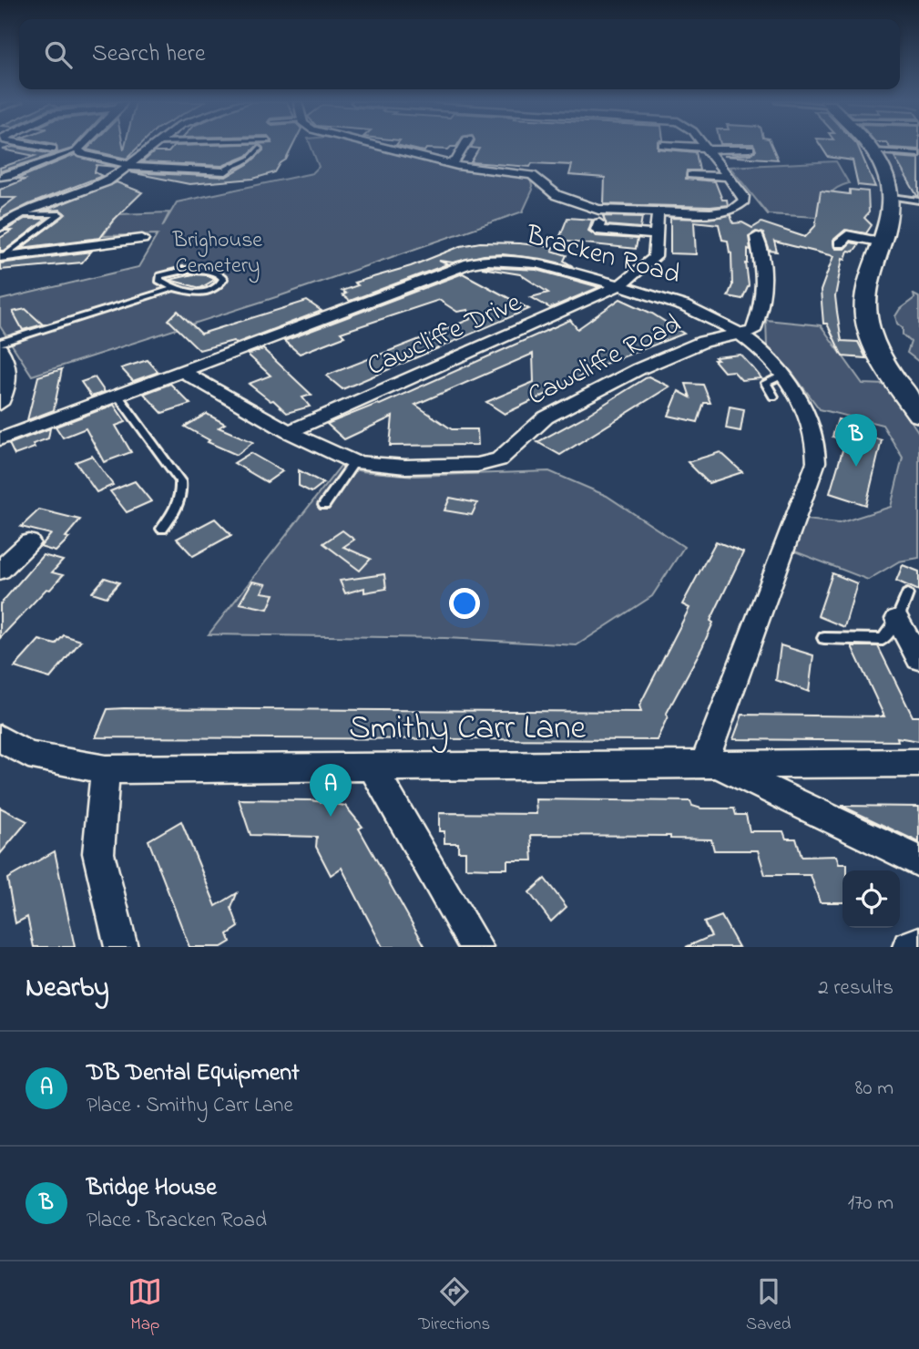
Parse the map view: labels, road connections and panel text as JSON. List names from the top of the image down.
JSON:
{
  "streets": {
    "street": [
      "Bracken Road",
      "Cawcliffe Drive",
      "Cawcliffe Road",
      "Smithy Carr Lane"
    ]
  },
  "crossings": [
    ["Bracken Road", "Cawcliffe Drive"],
    ["Bracken Road", "Cawcliffe Road"],
    ["Bracken Road", "Smithy Carr Lane"],
    ["Cawcliffe Drive", "Cawcliffe Road"]
  ],
  "parks": ["Brighouse Cemetery"],
  "page": {
    "search": "Search here",
    "pins": ["B", "A"],
    "heading": ["Nearby", "2 results"],
    "list": [
      {
        "mark": "A",
        "name": "DB Dental Equipment",
        "note": "Place · Smithy Carr Lane",
        "value": "80 m"
      },
      {
        "mark": "B",
        "name": "Bridge House",
        "note": "Place · Bracken Road",
        "value": "170 m"
      }
    ],
    "nav": ["Map", "Directions", "Saved"]
  }
}
